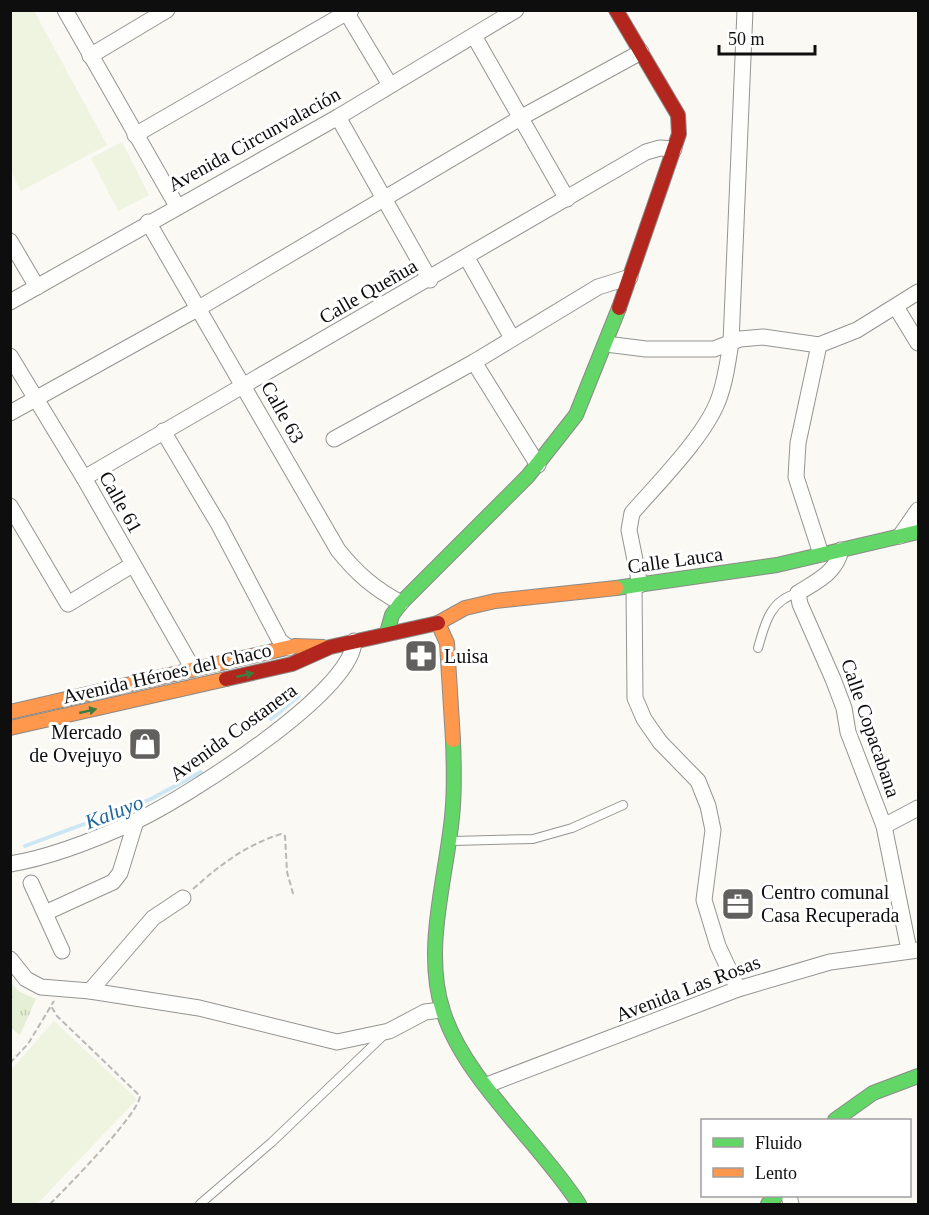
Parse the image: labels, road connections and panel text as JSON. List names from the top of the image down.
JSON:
{
  "streets": {
    "main road": ["Calle Lauca", "Avenida Héroes del Chaco"],
    "street": [
      "Avenida Circunvalación",
      "Calle Queñua",
      "Calle 63",
      "Calle 61",
      "Calle Copacabana",
      "Avenida Costanera",
      "Avenida Las Rosas"
    ]
  },
  "crossings": [
    ["Avenida Circunvalación", "Calle 63"],
    ["Calle Queñua", "Calle 63"],
    ["Calle Queñua", "Calle 61"],
    ["Calle 61", "Avenida Héroes del Chaco"],
    ["Calle Lauca", "Avenida Héroes del Chaco"],
    ["Avenida Héroes del Chaco", "Avenida Costanera"],
    ["Calle Copacabana", "Avenida Las Rosas"]
  ],
  "water": ["Kaluyo"],
  "places": {
    "pharmacy": ["Luisa"],
    "shop": ["Mercado de Ovejuyo"],
    "office": ["Centro comunal Casa Recuperada"]
  },
  "legend": ["Fluido", "Lento"],
  "scale_bar": "50 m"
}
